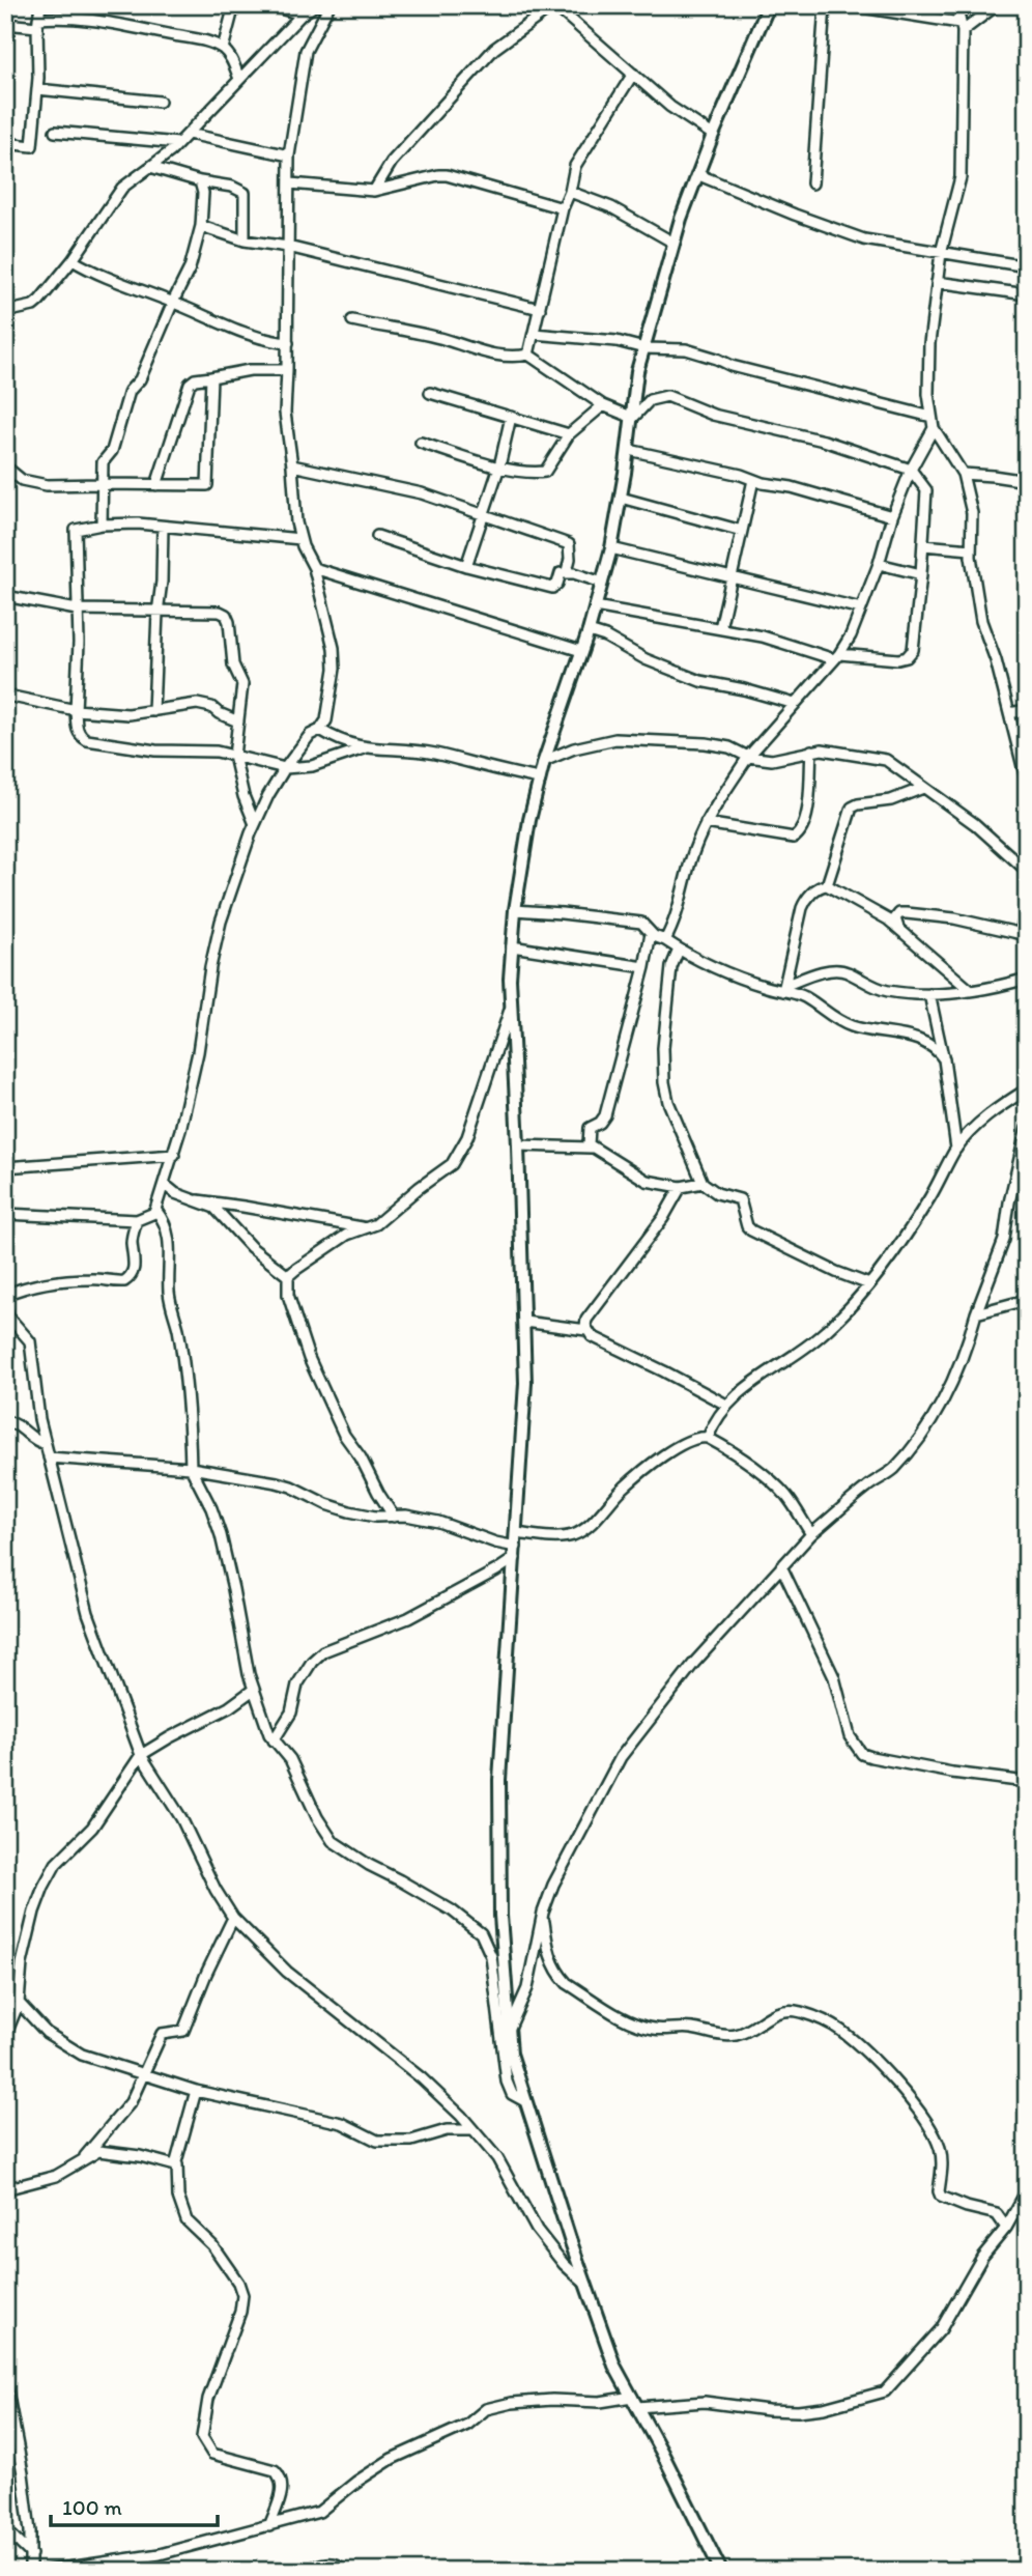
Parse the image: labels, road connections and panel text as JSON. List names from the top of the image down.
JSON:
{
  "scale_bar": "100 m"
}
